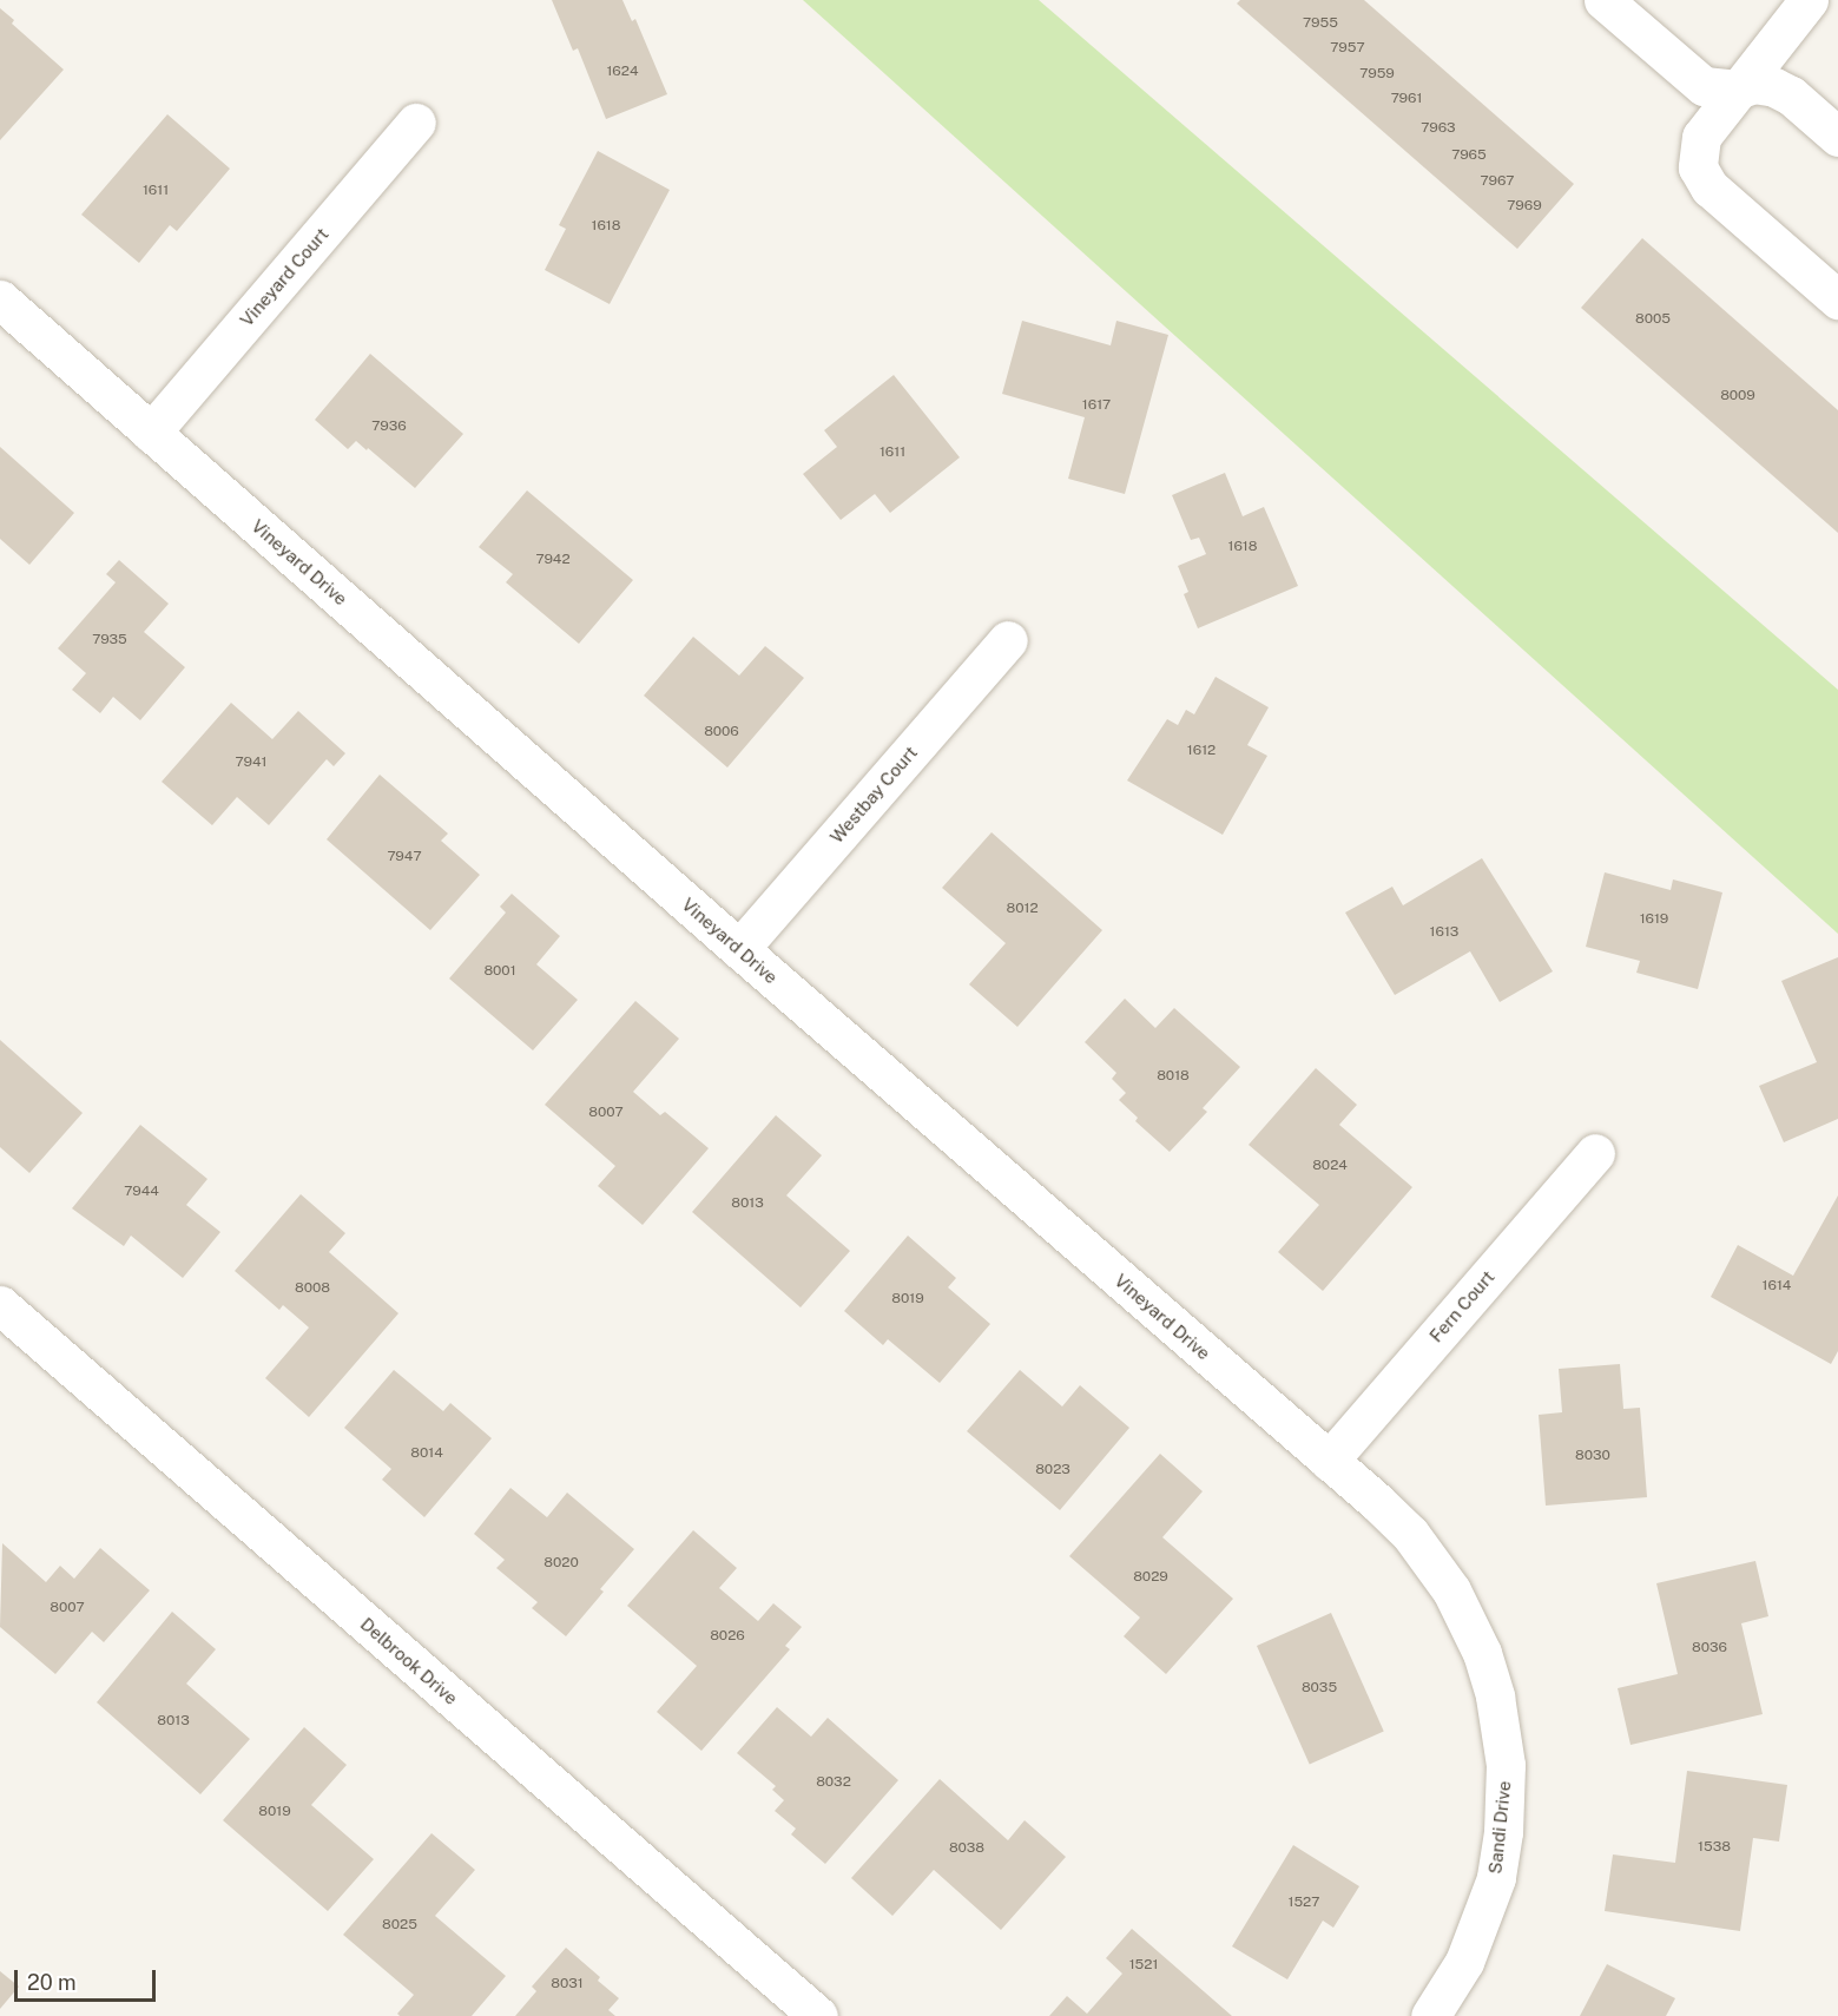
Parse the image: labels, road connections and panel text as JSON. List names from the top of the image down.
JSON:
{
  "streets": {
    "street": [
      "Vineyard Court",
      "Vineyard Drive",
      "Westbay Court",
      "Fern Court",
      "Delbrook Drive",
      "Sandi Drive"
    ]
  },
  "crossings": [
    ["Vineyard Court", "Vineyard Drive"],
    ["Vineyard Drive", "Westbay Court"],
    ["Vineyard Drive", "Fern Court"],
    ["Vineyard Drive", "Sandi Drive"]
  ],
  "house_numbers": [
    "7955",
    "7957",
    "1624",
    "7959",
    "7961",
    "7963",
    "7965",
    "7967",
    "1611",
    "7969",
    "1618",
    "8005",
    "8009",
    "1617",
    "7936",
    "1611",
    "1618",
    "7942",
    "7935",
    "8006",
    "1612",
    "7941",
    "7947",
    "8012",
    "1619",
    "1613",
    "8001",
    "8018",
    "8007",
    "8024",
    "7944",
    "8013",
    "1614",
    "8008",
    "8019",
    "8014",
    "8030",
    "8023",
    "8020",
    "8029",
    "8007",
    "8026",
    "8036",
    "8035",
    "8013",
    "8032",
    "8019",
    "1538",
    "8038",
    "1527",
    "8025",
    "1521",
    "8031"
  ],
  "scale_bar": "20 m"
}
